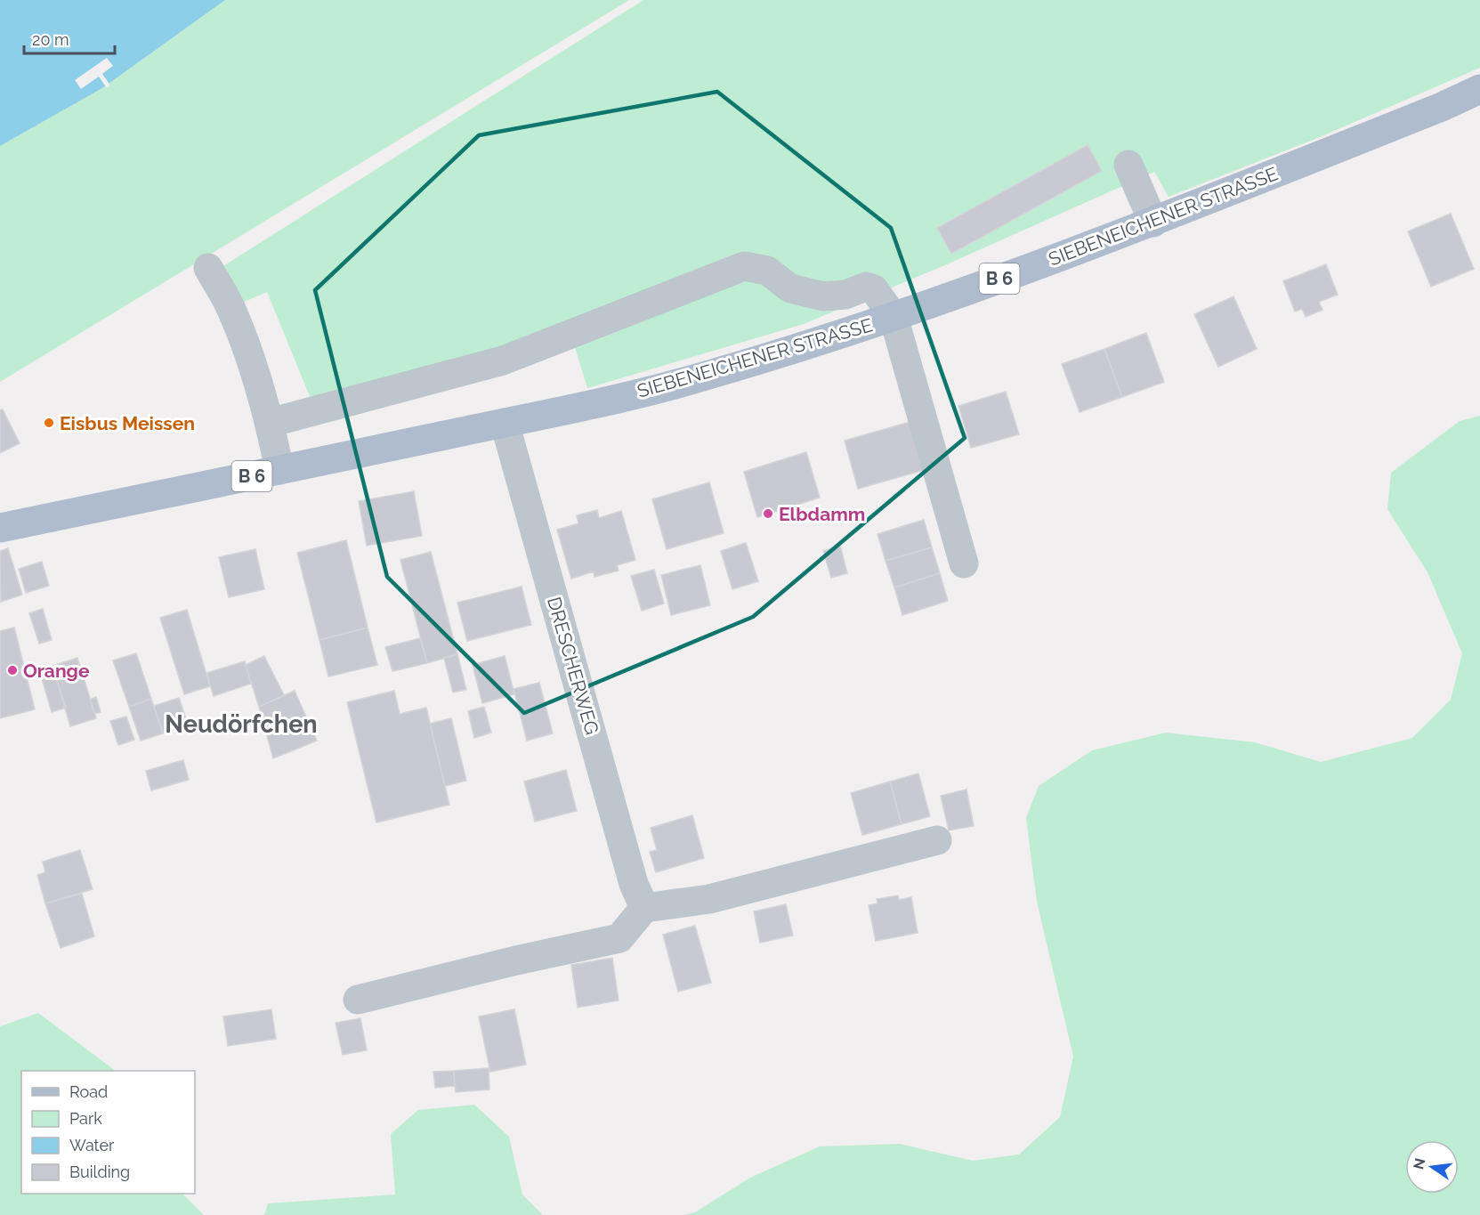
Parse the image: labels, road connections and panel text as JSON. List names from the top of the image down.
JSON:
{
  "streets": {
    "main road": ["SIEBENEICHENER STRASSE", "B 6"],
    "street": ["DRESCHERWEG"]
  },
  "crossings": [
    ["SIEBENEICHENER STRASSE", "DRESCHERWEG"]
  ],
  "districts": ["Neudörfchen"],
  "places": ["Eisbus Meissen", "Elbdamm", "Orange"],
  "legend": [
    "Road",
    "Park",
    "Water",
    "Building"
  ],
  "scale_bar": "20 m",
  "north": "left"
}
